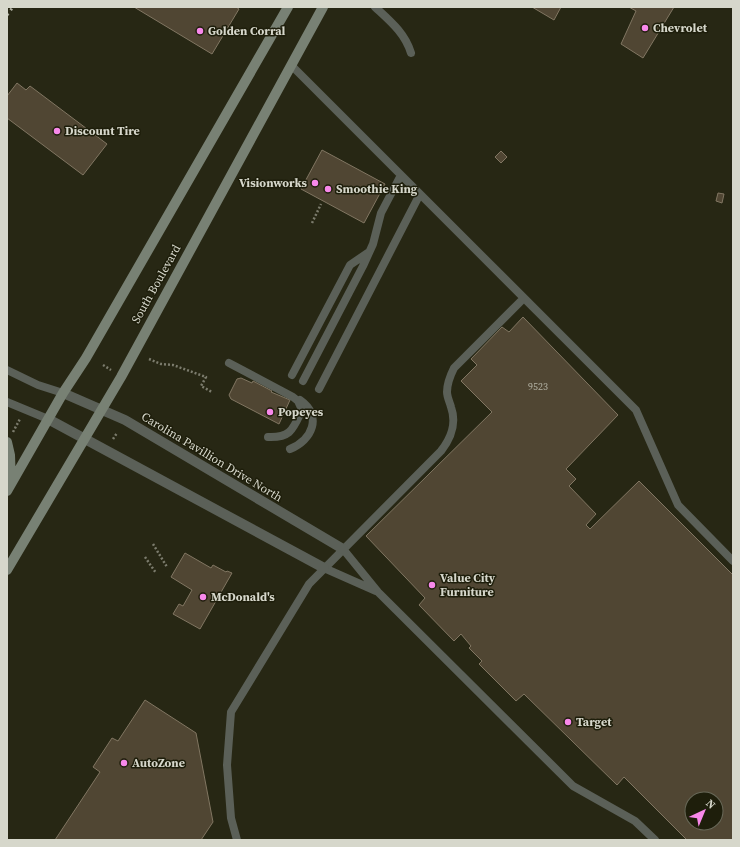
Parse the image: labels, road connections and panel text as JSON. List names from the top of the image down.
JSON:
{
  "streets": {
    "main road": ["South Boulevard"],
    "street": ["Carolina Pavillion Drive North"]
  },
  "crossings": [
    ["South Boulevard", "Carolina Pavillion Drive North"]
  ],
  "places": [
    "Chevrolet",
    "Golden Corral",
    "Discount Tire",
    "Visionworks",
    "Smoothie King",
    "Popeyes",
    "Value City Furniture",
    "McDonald's",
    "Target",
    "AutoZone"
  ],
  "house_numbers": ["9523"],
  "north": "top right"
}
